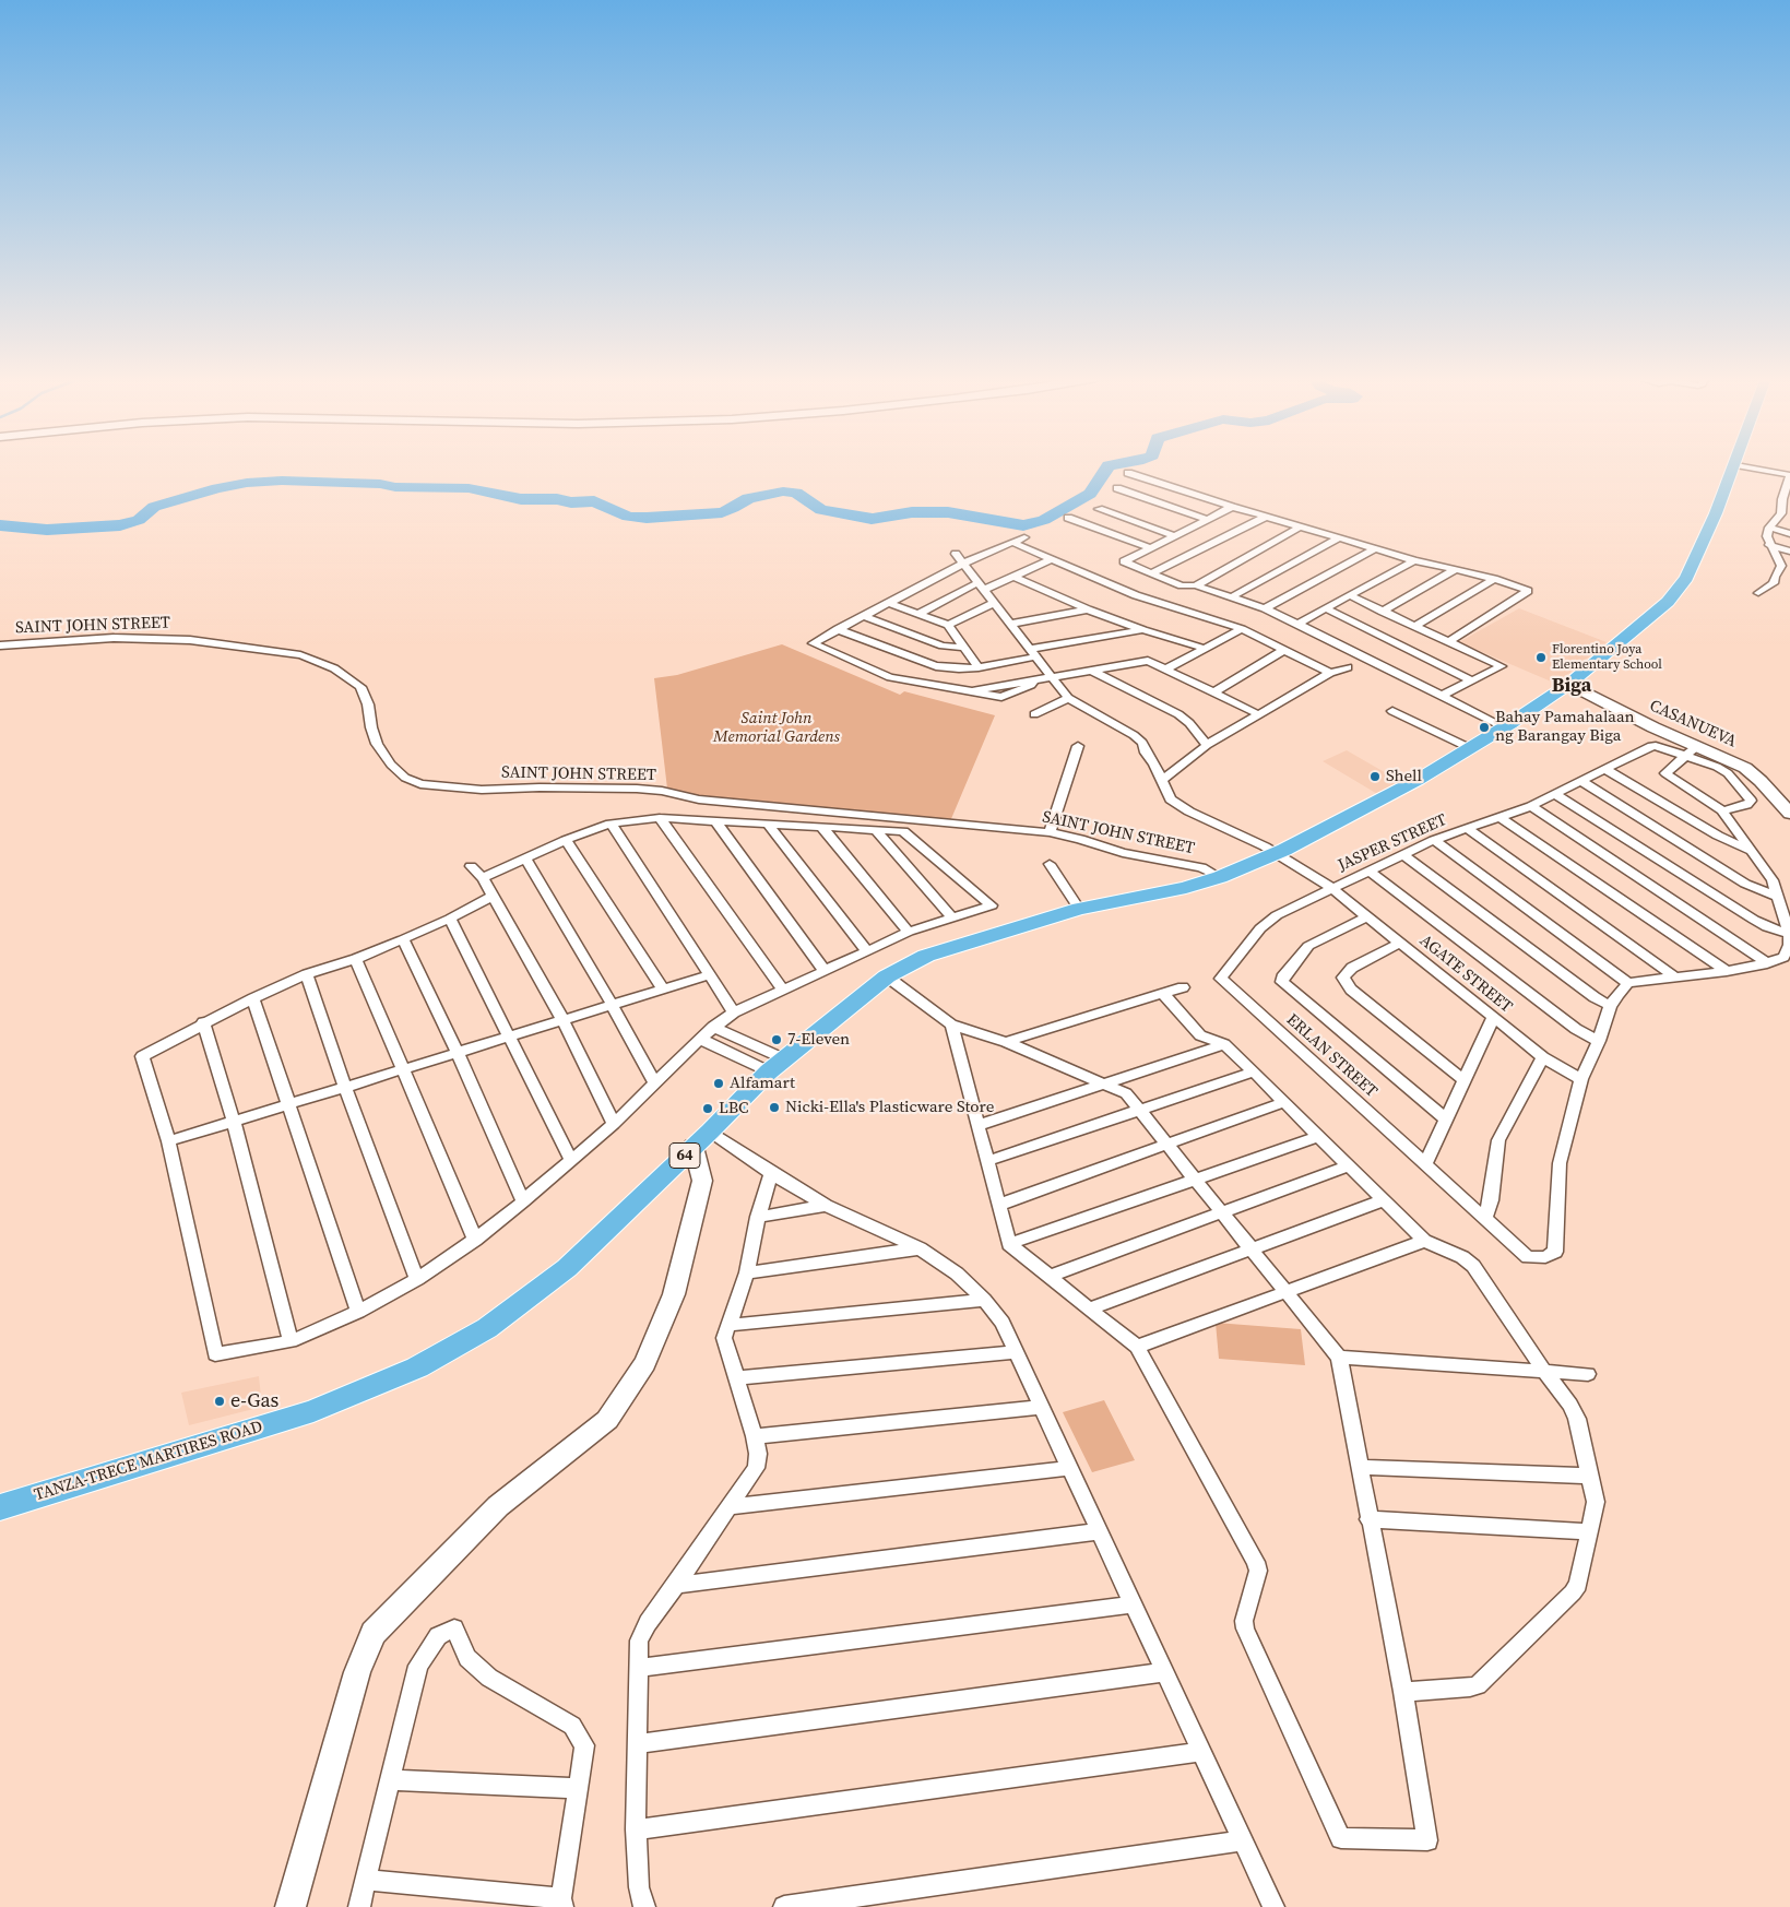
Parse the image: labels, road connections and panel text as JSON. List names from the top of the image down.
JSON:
{
  "streets": {
    "main road": ["CASANUEVA", "64", "TANZA-TRECE MARTIRES ROAD"],
    "street": [
      "SAINT JOHN STREET",
      "JASPER STREET",
      "AGATE STREET",
      "ERLAN STREET"
    ]
  },
  "crossings": [
    ["SAINT JOHN STREET", "TANZA-TRECE MARTIRES ROAD"],
    ["CASANUEVA", "JASPER STREET"],
    ["CASANUEVA", "TANZA-TRECE MARTIRES ROAD"],
    ["JASPER STREET", "AGATE STREET"],
    ["JASPER STREET", "ERLAN STREET"],
    ["AGATE STREET", "ERLAN STREET"],
    ["AGATE STREET", "TANZA-TRECE MARTIRES ROAD"]
  ],
  "districts": ["Biga"],
  "parks": ["Saint John Memorial Gardens"],
  "places": [
    "Florentino Joya Elementary School",
    "Bahay Pamahalaan ng Barangay Biga",
    "Shell",
    "7-Eleven",
    "Alfamart",
    "Nicki-Ella's Plasticware Store",
    "LBC",
    "e-Gas"
  ]
}
